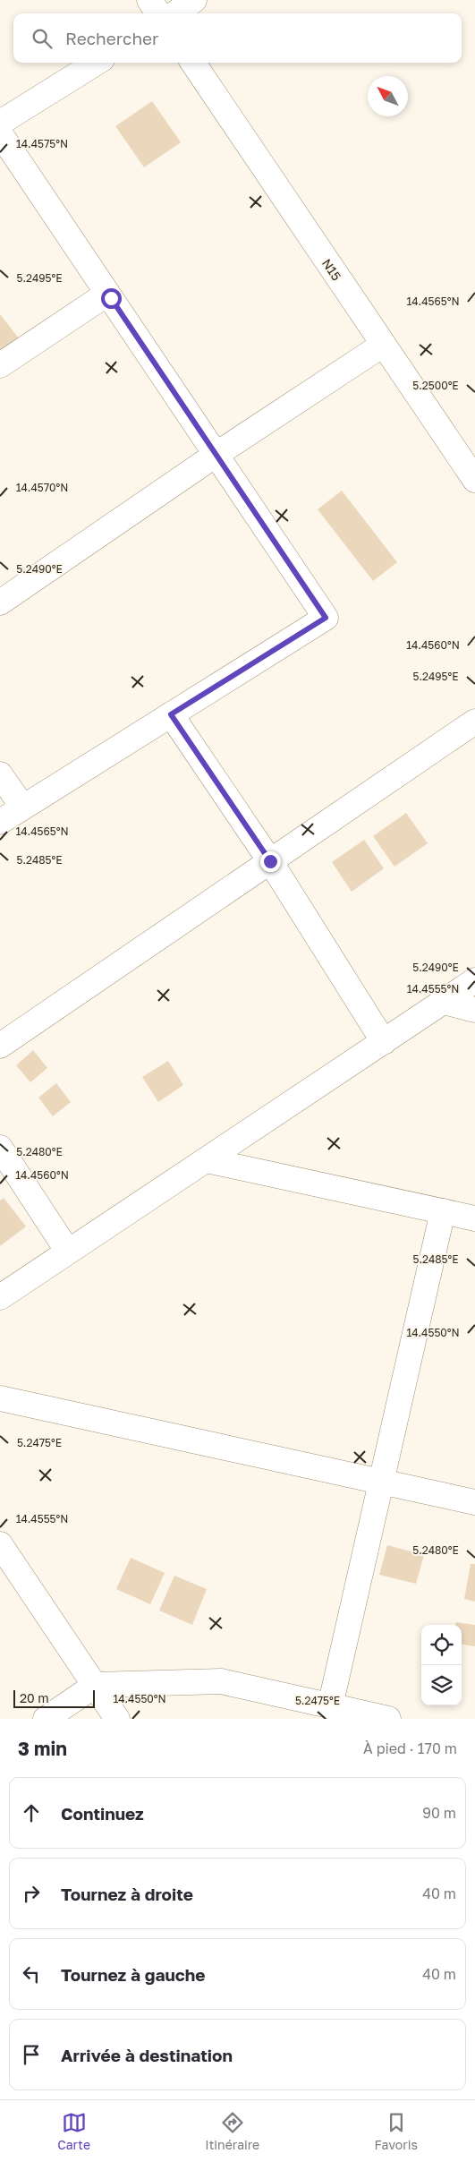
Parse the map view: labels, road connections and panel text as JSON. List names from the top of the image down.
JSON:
{
  "streets": {
    "street": ["N15"]
  },
  "scale_bar": "20 m",
  "north": "top left",
  "page": {
    "search": "Rechercher",
    "scale": "20 m",
    "heading": ["3 min", "À pied · 170 m"],
    "list": [
      ["Continuez", "90 m"],
      ["Tournez à droite", "40 m"],
      ["Tournez à gauche", "40 m"],
      "Arrivée à destination"
    ],
    "nav": ["Carte", "Itinéraire", "Favoris"]
  },
  "coordinates": [
    "14.4575°N",
    "5.2495°E",
    "14.4565°N",
    "5.2500°E",
    "14.4570°N",
    "5.2490°E",
    "14.4560°N",
    "5.2485°E",
    "14.4555°N",
    "5.2480°E",
    "14.4550°N",
    "5.2475°E"
  ]
}
